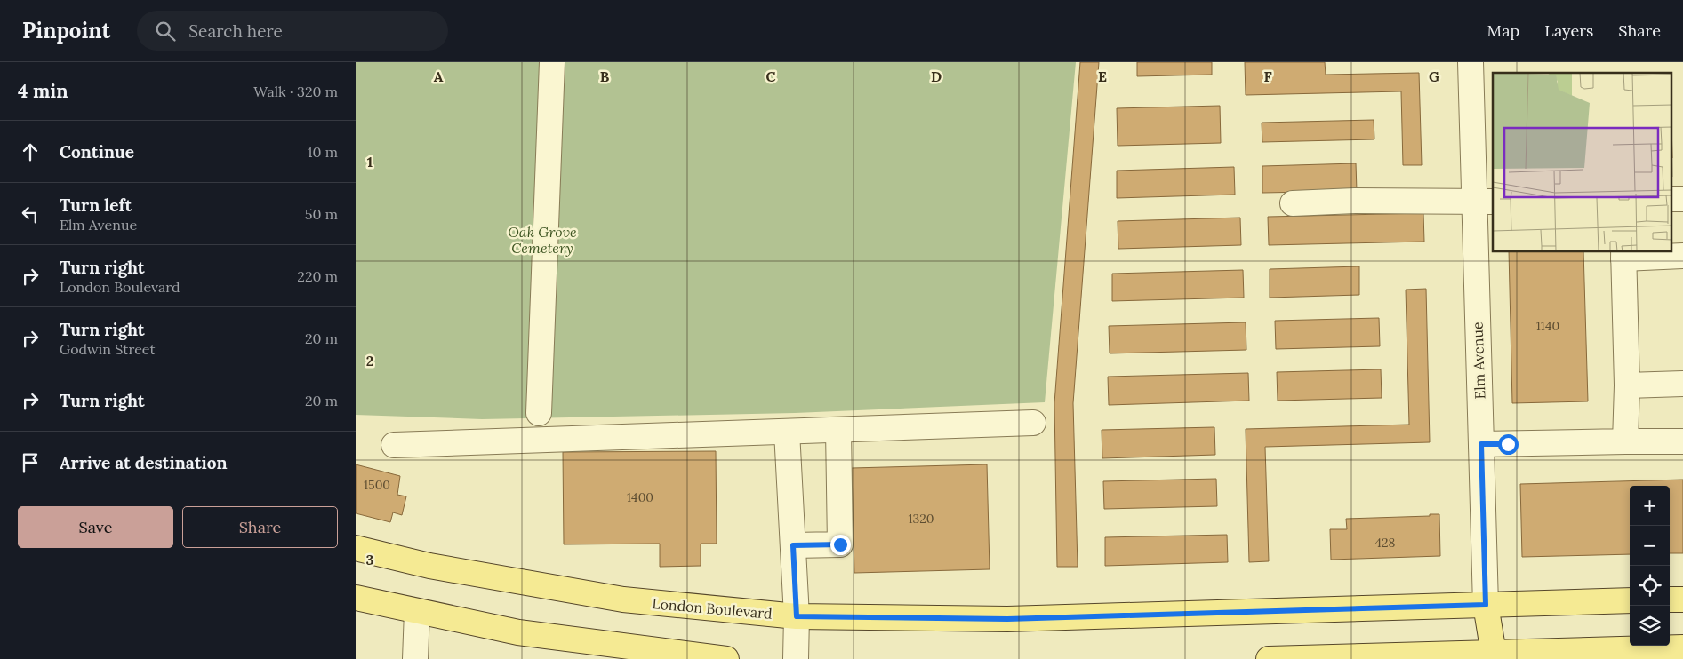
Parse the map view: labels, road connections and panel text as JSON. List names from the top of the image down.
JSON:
{
  "streets": {
    "main road": ["Elm Avenue", "London Boulevard"]
  },
  "crossings": [
    ["Elm Avenue", "London Boulevard"]
  ],
  "parks": ["Oak Grove Cemetery"],
  "house_numbers": [
    "1140",
    "1500",
    "1400",
    "1320",
    "428"
  ],
  "page": {
    "header": "Pinpoint",
    "search": "Search here",
    "nav": ["Map", "Layers", "Share"],
    "heading": ["4 min", "Walk · 320 m"],
    "list": [
      ["Continue", "10 m"],
      ["Turn left", "Elm Avenue", "50 m"],
      ["Turn right", "London Boulevard", "220 m"],
      ["Turn right", "Godwin Street", "20 m"],
      ["Turn right", "20 m"],
      "Arrive at destination"
    ],
    "map_buttons": ["+", "−"],
    "buttons": ["Save", "Share"]
  },
  "grid": {
    "columns": [
      "A",
      "B",
      "C",
      "D",
      "E",
      "F",
      "G"
    ],
    "rows": ["1", "2", "3"]
  }
}
